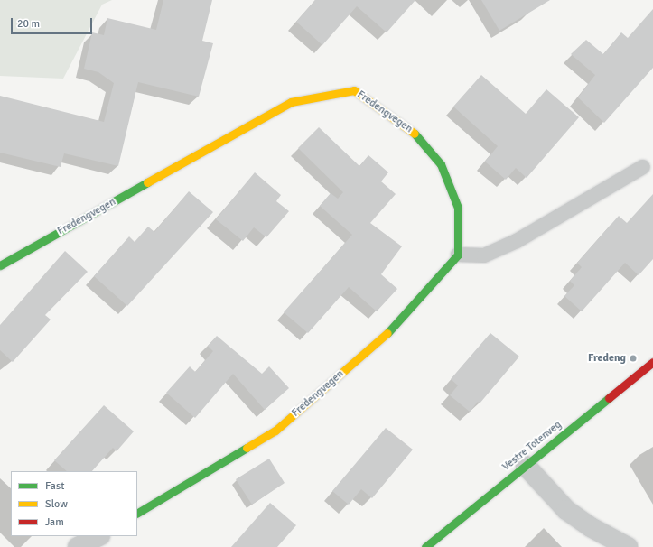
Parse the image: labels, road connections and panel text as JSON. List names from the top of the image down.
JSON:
{
  "streets": {
    "street": ["Fredengvegen", "Vestre Totenveg"]
  },
  "places": ["Fredeng"],
  "legend": ["Fast", "Slow", "Jam"],
  "scale_bar": "20 m"
}
